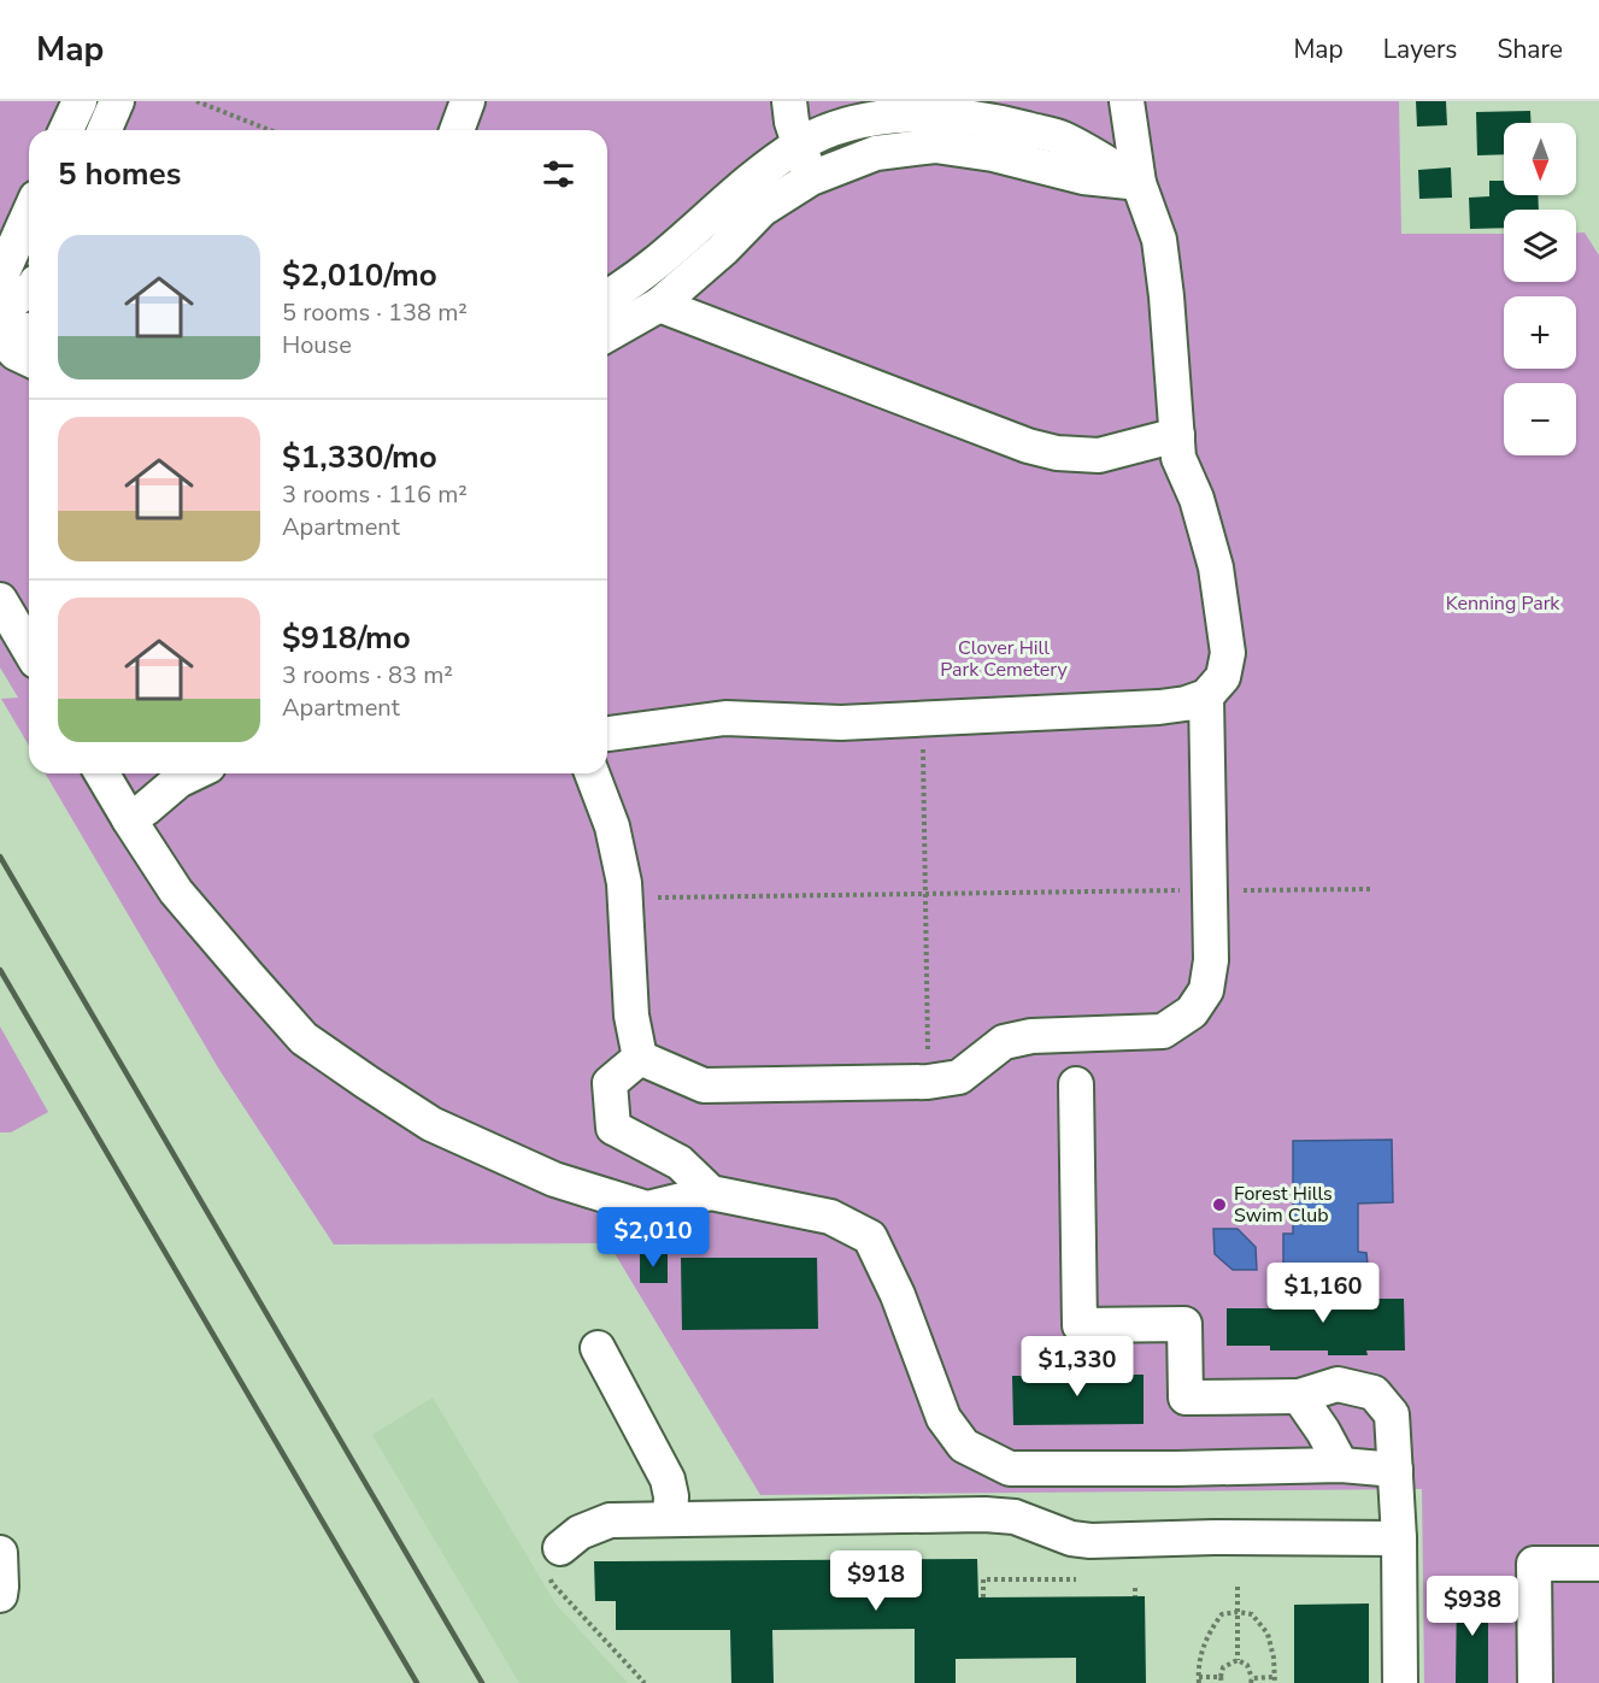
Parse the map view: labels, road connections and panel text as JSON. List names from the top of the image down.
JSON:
{
  "parks": ["Kenning Park", "Clover Hill Park Cemetery"],
  "places": ["Forest Hills Swim Club"],
  "north": "bottom",
  "page": {
    "header": "Map",
    "nav": ["Map", "Layers", "Share"],
    "map_buttons": ["+", "−"],
    "heading": "5 homes",
    "list": [
      {
        "name": "$2,010/mo",
        "note": "5 rooms · 138 m² · House"
      },
      {
        "name": "$1,330/mo",
        "note": "3 rooms · 116 m² · Apartment"
      },
      {
        "name": "$918/mo",
        "note": "3 rooms · 83 m² · Apartment"
      }
    ],
    "price": [
      "$2,010",
      "$1,160",
      "$1,330",
      "$918",
      "$938"
    ]
  }
}
